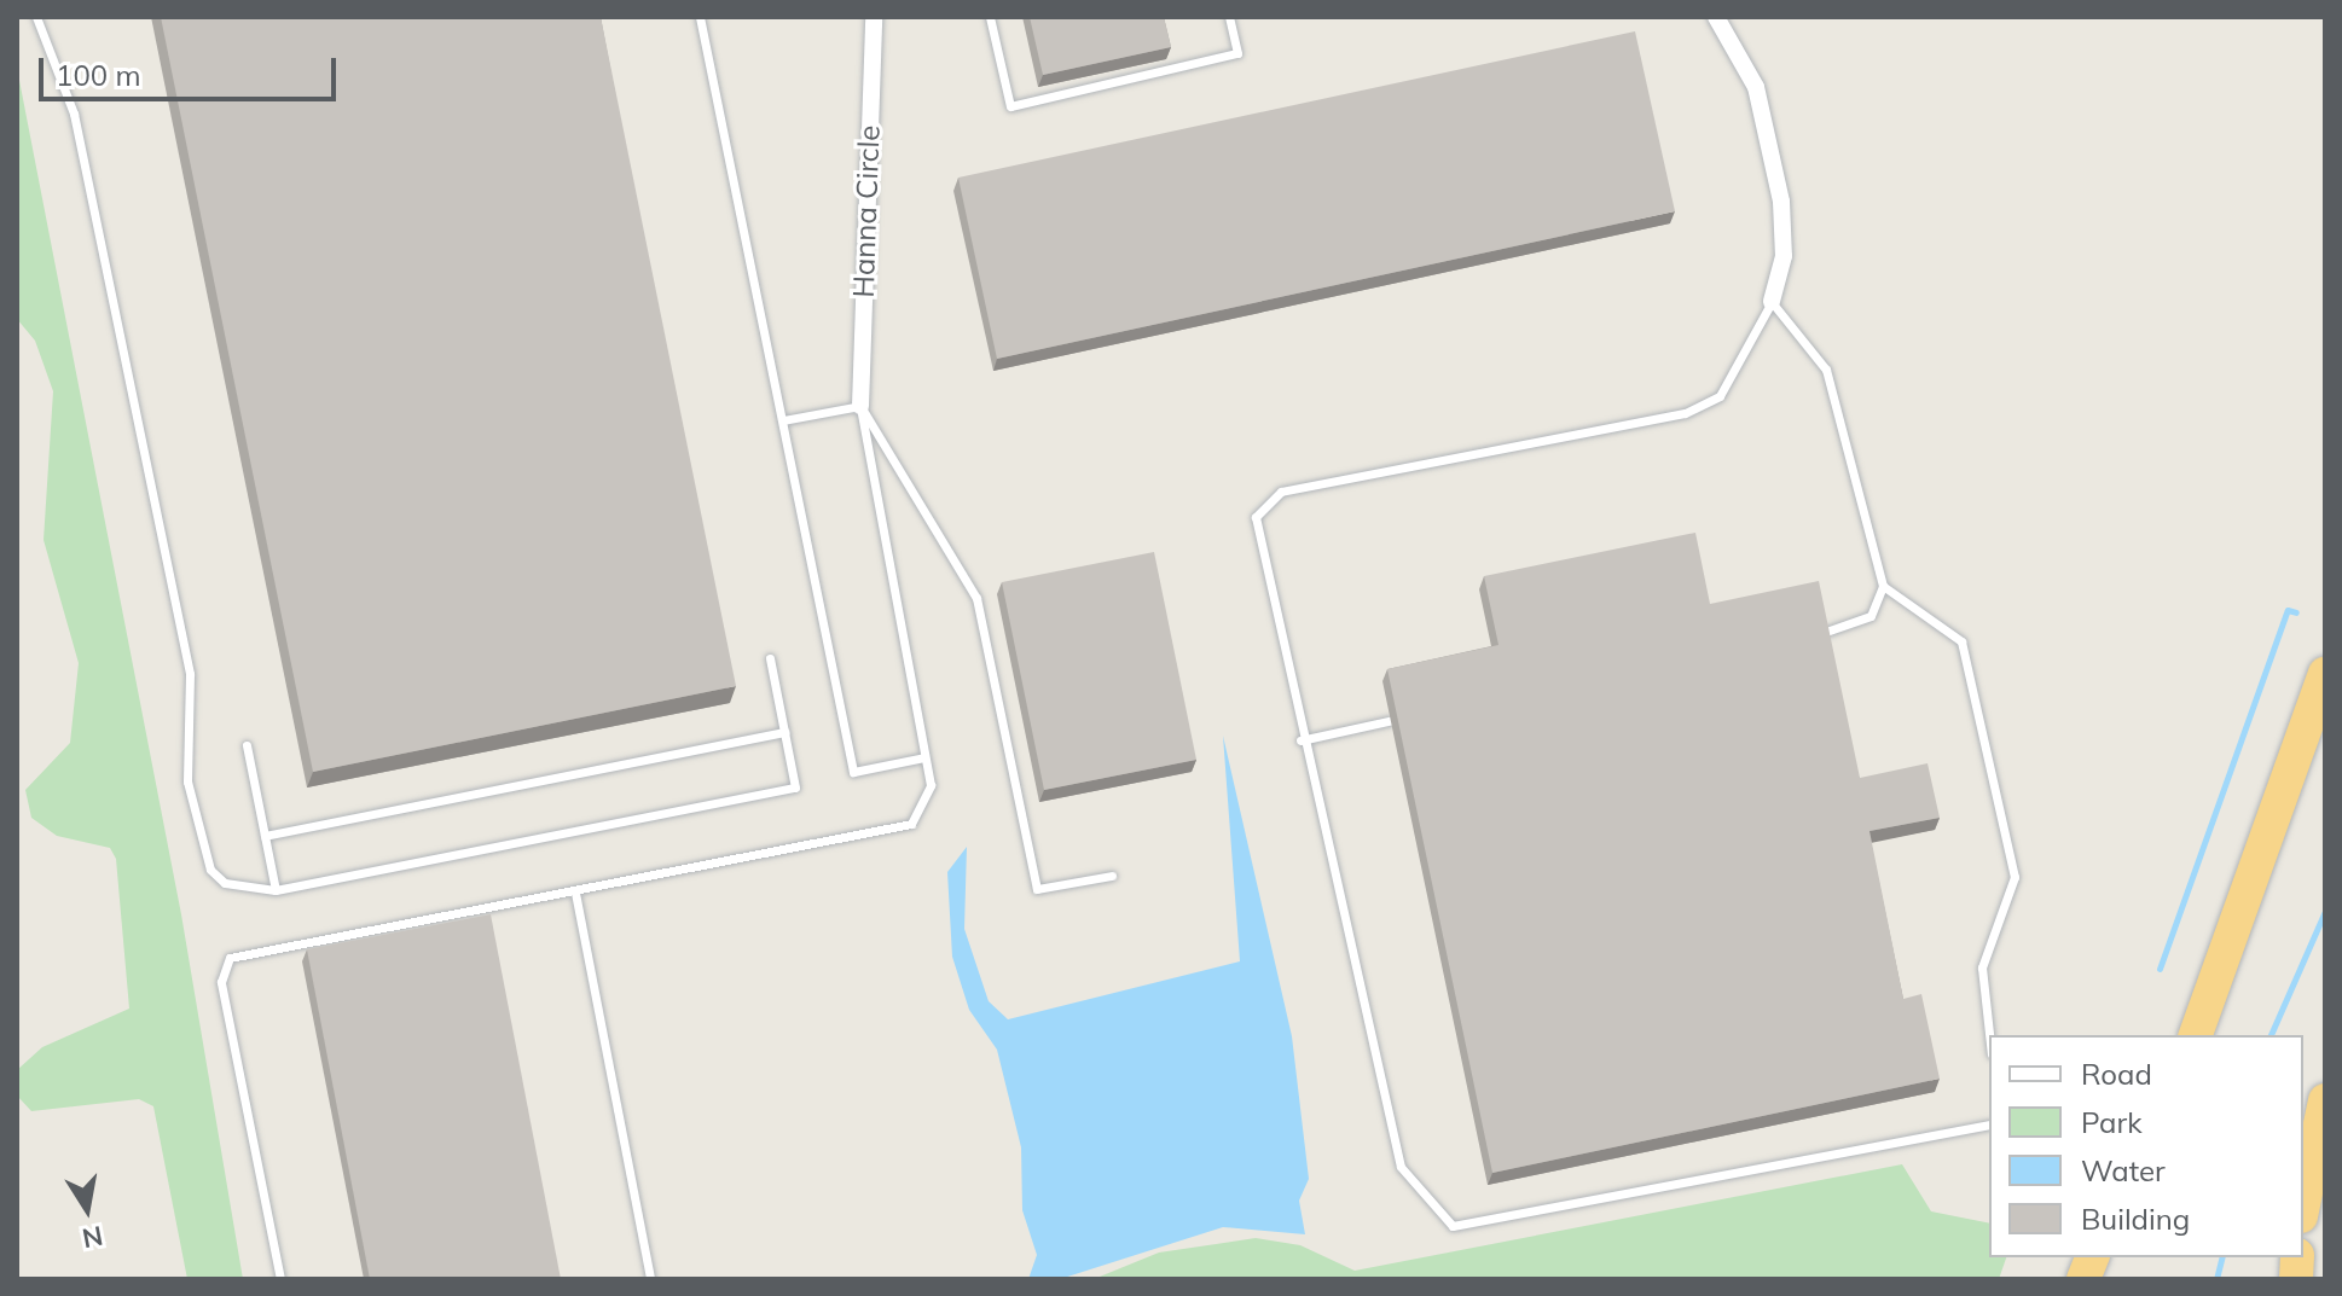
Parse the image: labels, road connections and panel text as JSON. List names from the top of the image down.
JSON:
{
  "streets": {
    "street": ["Hanna Circle"]
  },
  "legend": [
    "Road",
    "Park",
    "Water",
    "Building"
  ],
  "scale_bar": "100 m",
  "north": "bottom"
}
